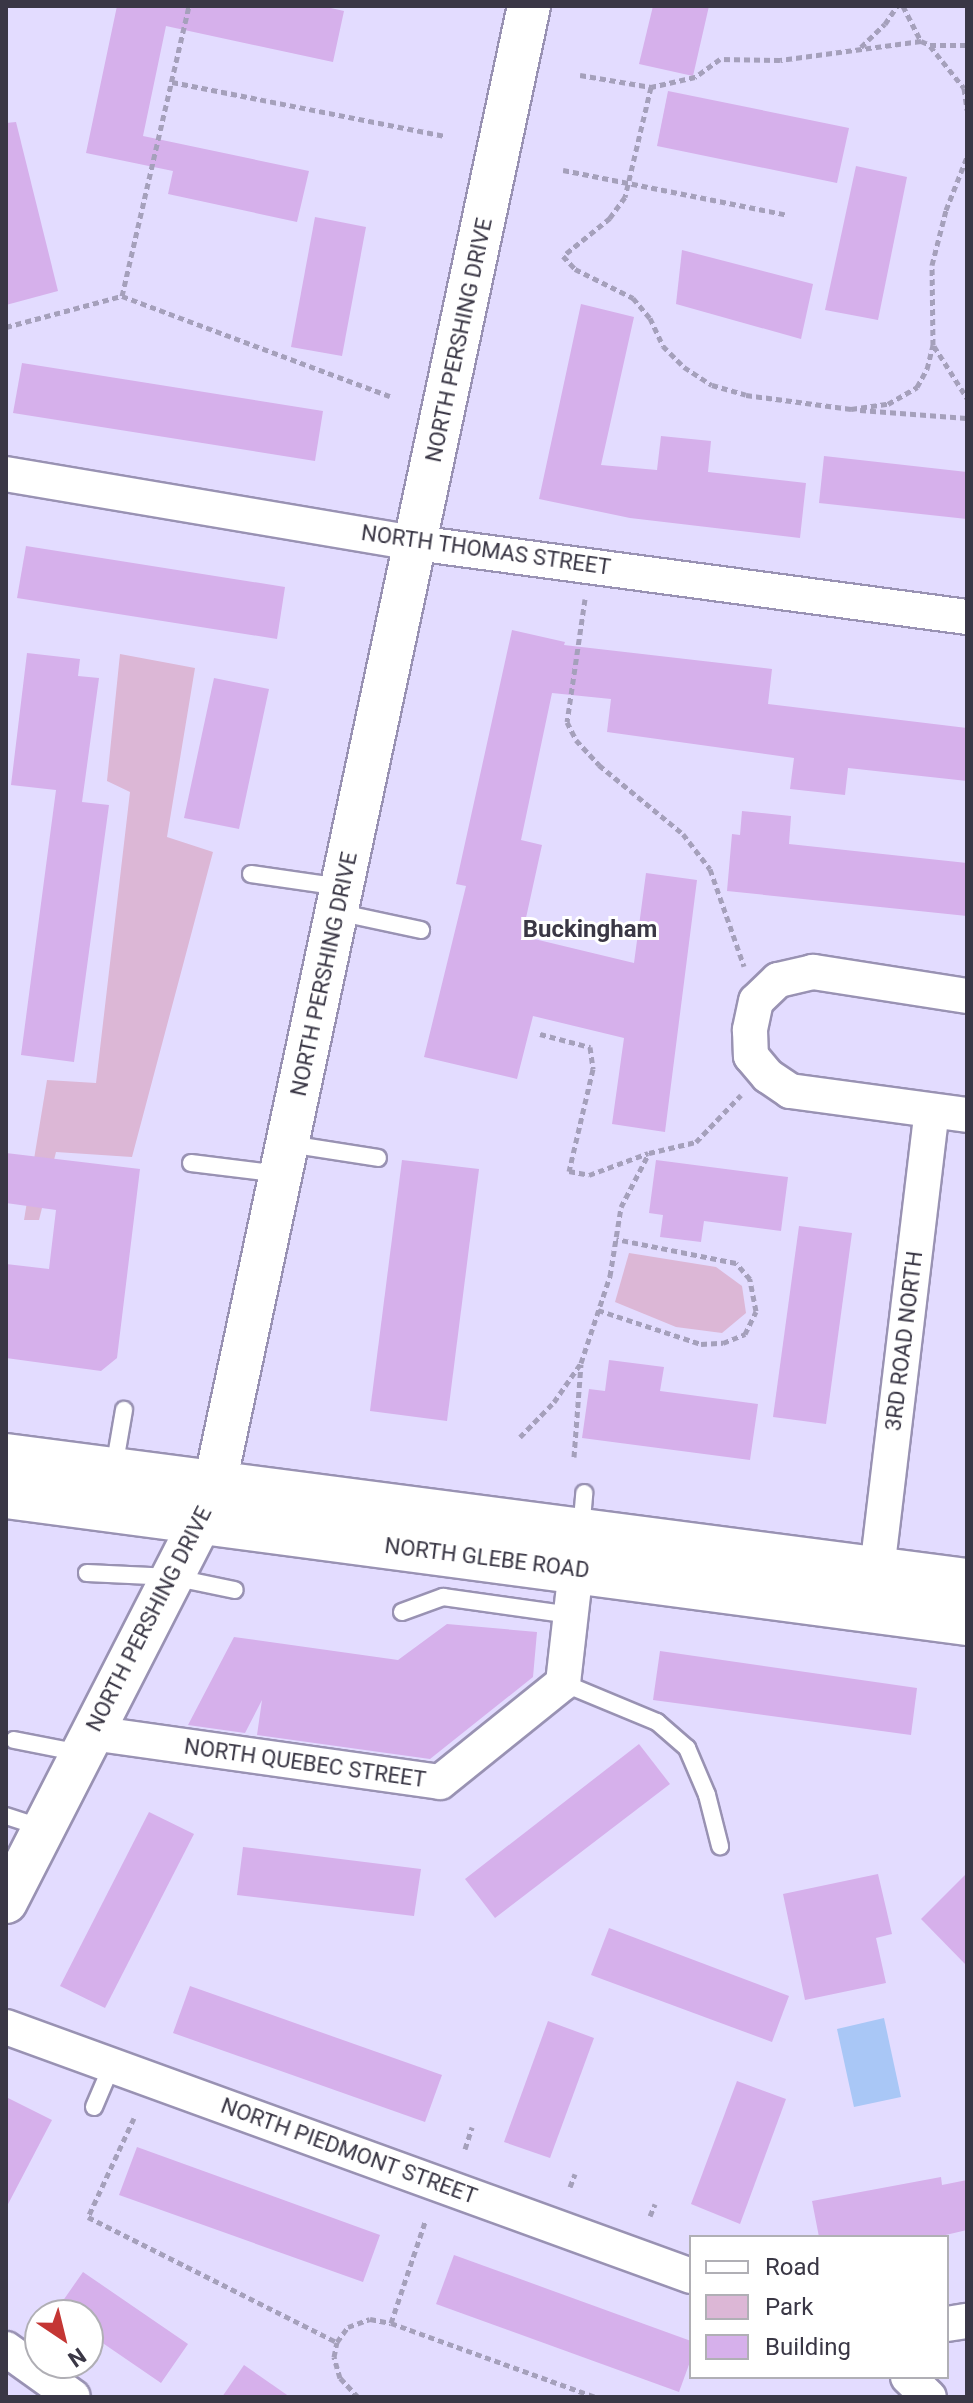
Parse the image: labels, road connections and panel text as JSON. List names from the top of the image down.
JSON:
{
  "streets": {
    "main road": ["NORTH GLEBE ROAD"],
    "street": [
      "NORTH PERSHING DRIVE",
      "NORTH THOMAS STREET",
      "3RD ROAD NORTH",
      "NORTH QUEBEC STREET",
      "NORTH PIEDMONT STREET"
    ]
  },
  "crossings": [
    ["NORTH PERSHING DRIVE", "NORTH THOMAS STREET"],
    ["NORTH PERSHING DRIVE", "NORTH GLEBE ROAD"],
    ["NORTH PERSHING DRIVE", "NORTH QUEBEC STREET"],
    ["3RD ROAD NORTH", "NORTH GLEBE ROAD"]
  ],
  "districts": ["Buckingham"],
  "legend": ["Road", "Park", "Building"],
  "north": "bottom right"
}
